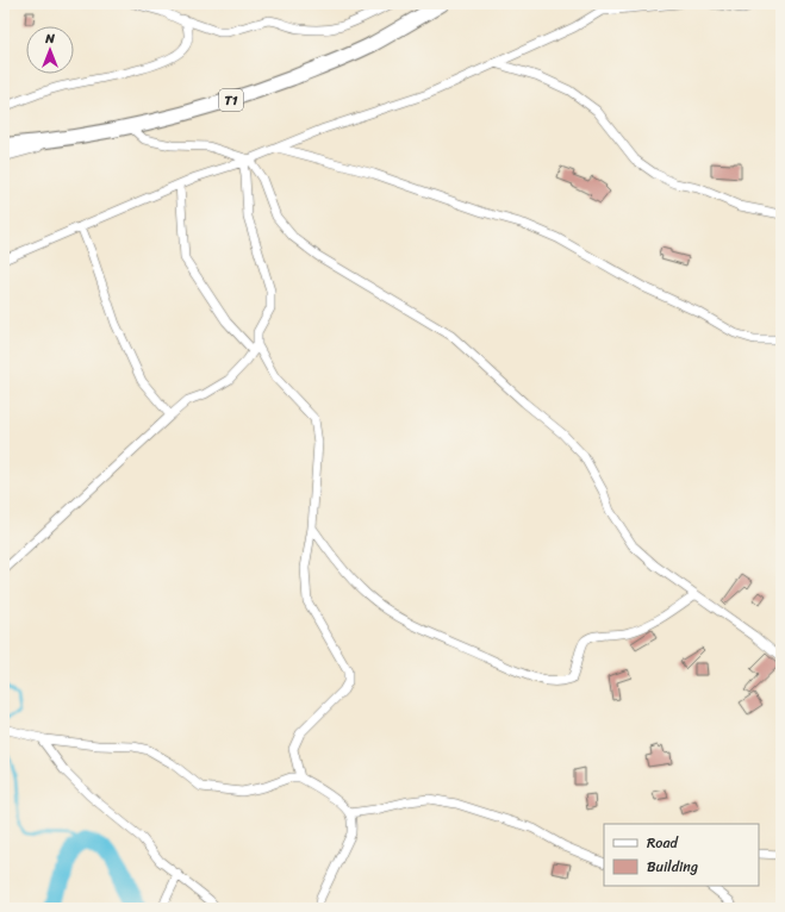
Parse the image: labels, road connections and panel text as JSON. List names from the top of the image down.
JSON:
{
  "streets": {
    "highway": ["T1"]
  },
  "legend": ["Road", "Building"],
  "north": "top"
}
